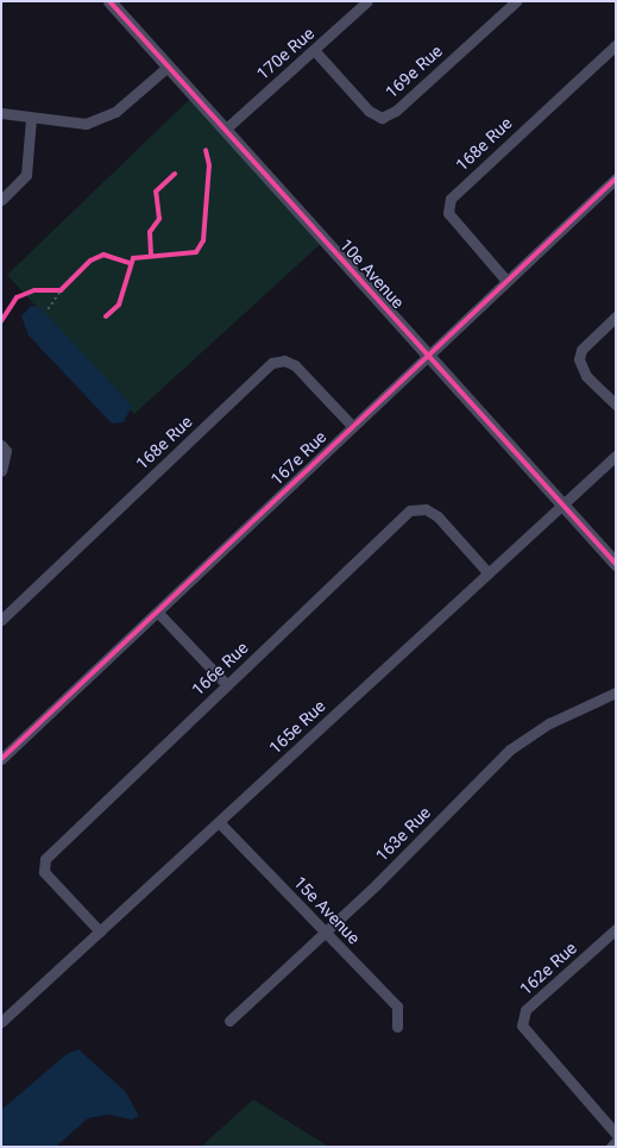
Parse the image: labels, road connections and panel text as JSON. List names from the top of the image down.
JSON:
{
  "streets": {
    "street": [
      "170e Rue",
      "169e Rue",
      "168e Rue",
      "10e Avenue",
      "167e Rue",
      "166e Rue",
      "165e Rue",
      "163e Rue",
      "15e Avenue",
      "162e Rue"
    ]
  },
  "crossings": [
    ["170e Rue", "169e Rue"],
    ["170e Rue", "10e Avenue"],
    ["168e Rue", "167e Rue"],
    ["10e Avenue", "167e Rue"],
    ["10e Avenue", "165e Rue"],
    ["166e Rue", "165e Rue"],
    ["165e Rue", "15e Avenue"],
    ["163e Rue", "15e Avenue"]
  ]
}
